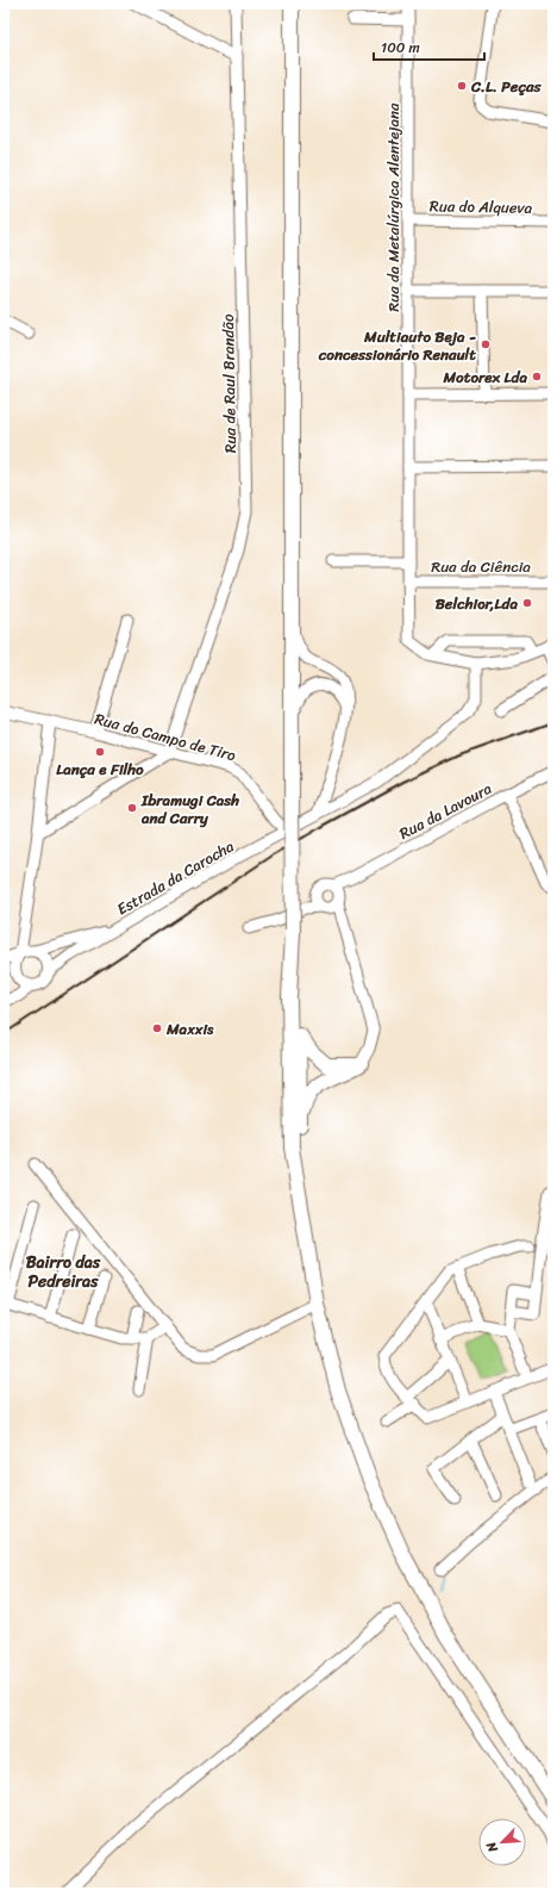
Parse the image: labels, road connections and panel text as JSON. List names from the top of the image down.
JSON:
{
  "streets": {
    "street": [
      "Rua do Alqueva",
      "Rua da Metalúrgica Alentejana",
      "Rua de Raul Brandão",
      "Rua da Ciência",
      "Rua do Campo de Tiro",
      "Rua da Lavoura",
      "Estrada da Carocha"
    ]
  },
  "crossings": [
    ["Rua do Alqueva", "Rua da Metalúrgica Alentejana"],
    ["Rua da Metalúrgica Alentejana", "Rua da Ciência"],
    ["Rua de Raul Brandão", "Rua do Campo de Tiro"],
    ["Rua do Campo de Tiro", "Estrada da Carocha"]
  ],
  "districts": ["Bairro das Pedreiras"],
  "places": [
    "C.L. Peças",
    "Multiauto Beja - concessionário Renault",
    "Motorex Lda",
    "Belchior,Lda",
    "Lança e Filho",
    "Ibramugi Cash and Carry",
    "Maxxis"
  ],
  "scale_bar": "100 m",
  "north": "bottom left"
}
